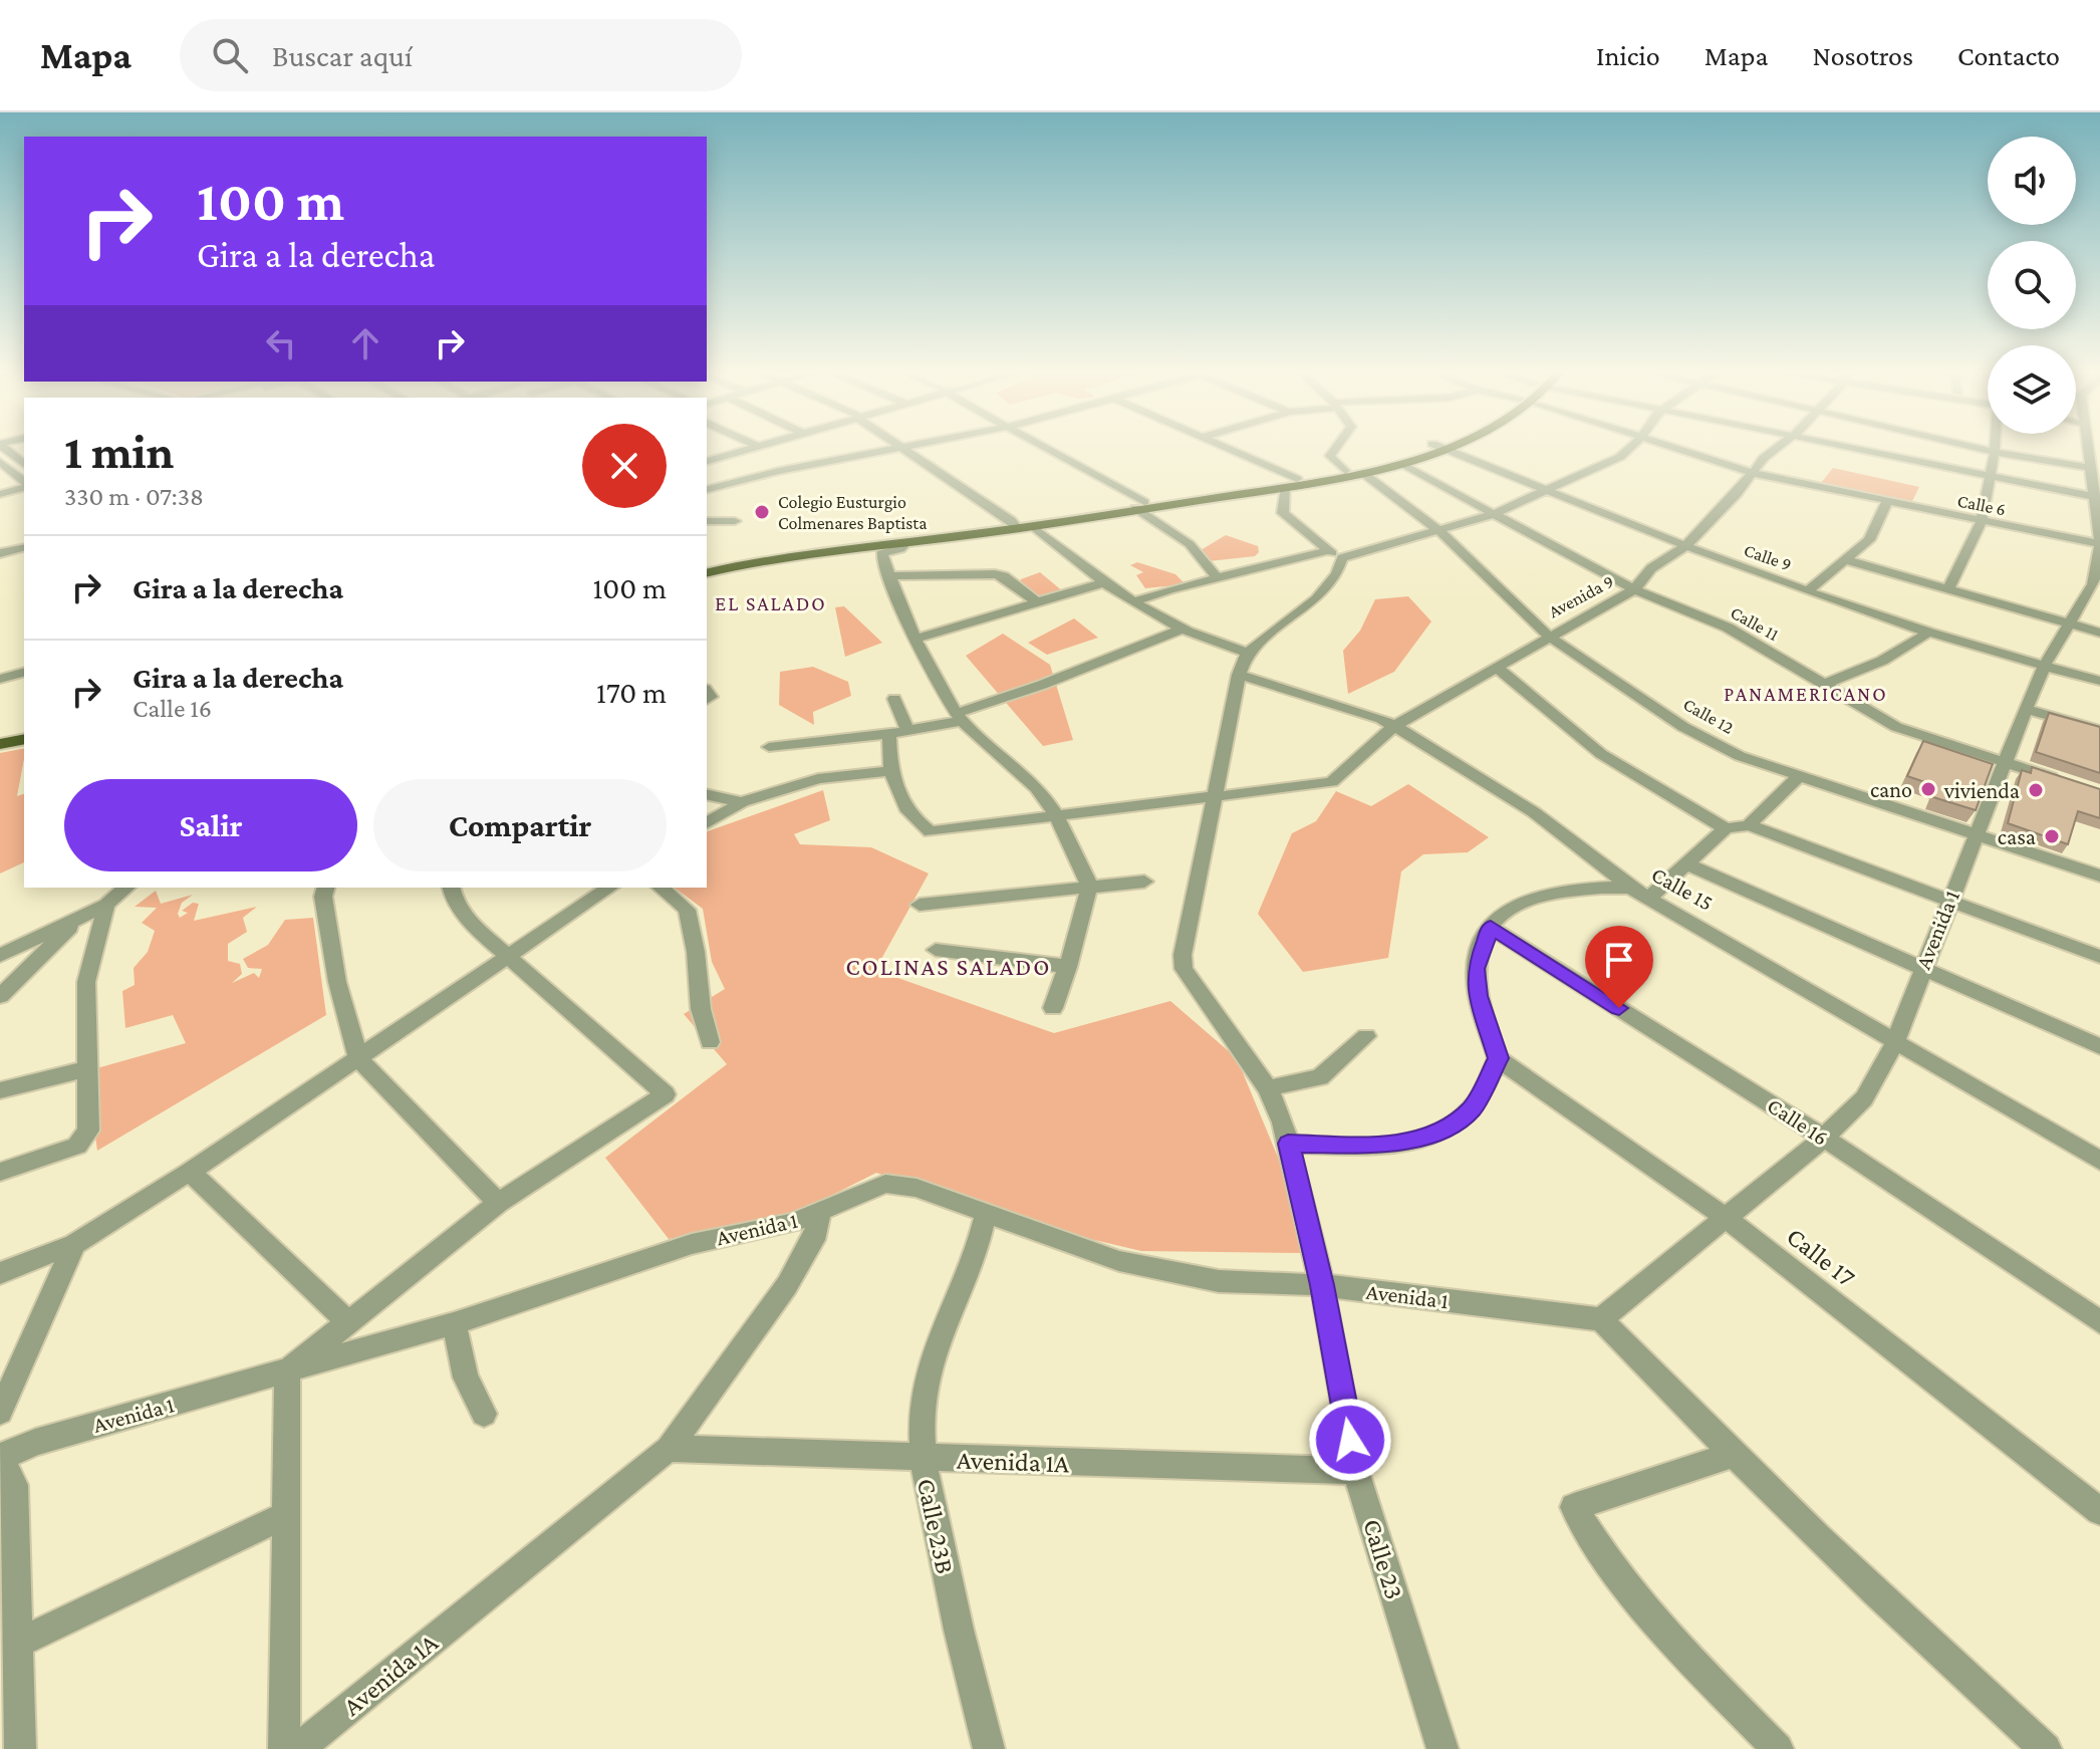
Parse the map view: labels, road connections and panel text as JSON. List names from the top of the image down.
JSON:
{
  "streets": {
    "street": [
      "Calle 6",
      "Calle 9",
      "Avenida 9",
      "Calle 11",
      "Calle 12",
      "Calle 15",
      "Avenida 1",
      "Calle 16",
      "Calle 17",
      "Avenida 1A",
      "Calle 23B",
      "Calle 23"
    ]
  },
  "crossings": [
    ["Calle 6", "Avenida 9"],
    ["Calle 6", "Avenida 1"],
    ["Calle 9", "Avenida 9"],
    ["Calle 9", "Avenida 1"],
    ["Avenida 9", "Calle 11"],
    ["Avenida 9", "Calle 12"],
    ["Avenida 9", "Calle 15"],
    ["Avenida 9", "Calle 23"],
    ["Calle 11", "Avenida 1"],
    ["Calle 12", "Avenida 1"],
    ["Calle 15", "Avenida 1"],
    ["Avenida 1", "Calle 16"],
    ["Avenida 1", "Calle 17"],
    ["Avenida 1", "Avenida 1A"],
    ["Avenida 1", "Calle 23B"],
    ["Avenida 1", "Calle 23"],
    ["Avenida 1A", "Calle 23B"],
    ["Avenida 1A", "Calle 23"]
  ],
  "districts": ["EL SALADO", "PANAMERICANO", "COLINAS SALADO"],
  "places": [
    "Colegio Eusturgio Colmenares Baptista",
    "cano",
    "vivienda",
    "casa"
  ],
  "page": {
    "header": "Mapa",
    "search": "Buscar aquí",
    "nav": [
      "Inicio",
      "Mapa",
      "Nosotros",
      "Contacto"
    ],
    "turn": ["100 m", "Gira a la derecha"],
    "heading": ["1 min", "330 m · 07:38"],
    "list": [
      {
        "name": "Gira a la derecha",
        "value": "100 m"
      },
      {
        "name": "Gira a la derecha",
        "note": "Calle 16",
        "value": "170 m"
      }
    ],
    "buttons": ["Salir", "Compartir"]
  }
}
